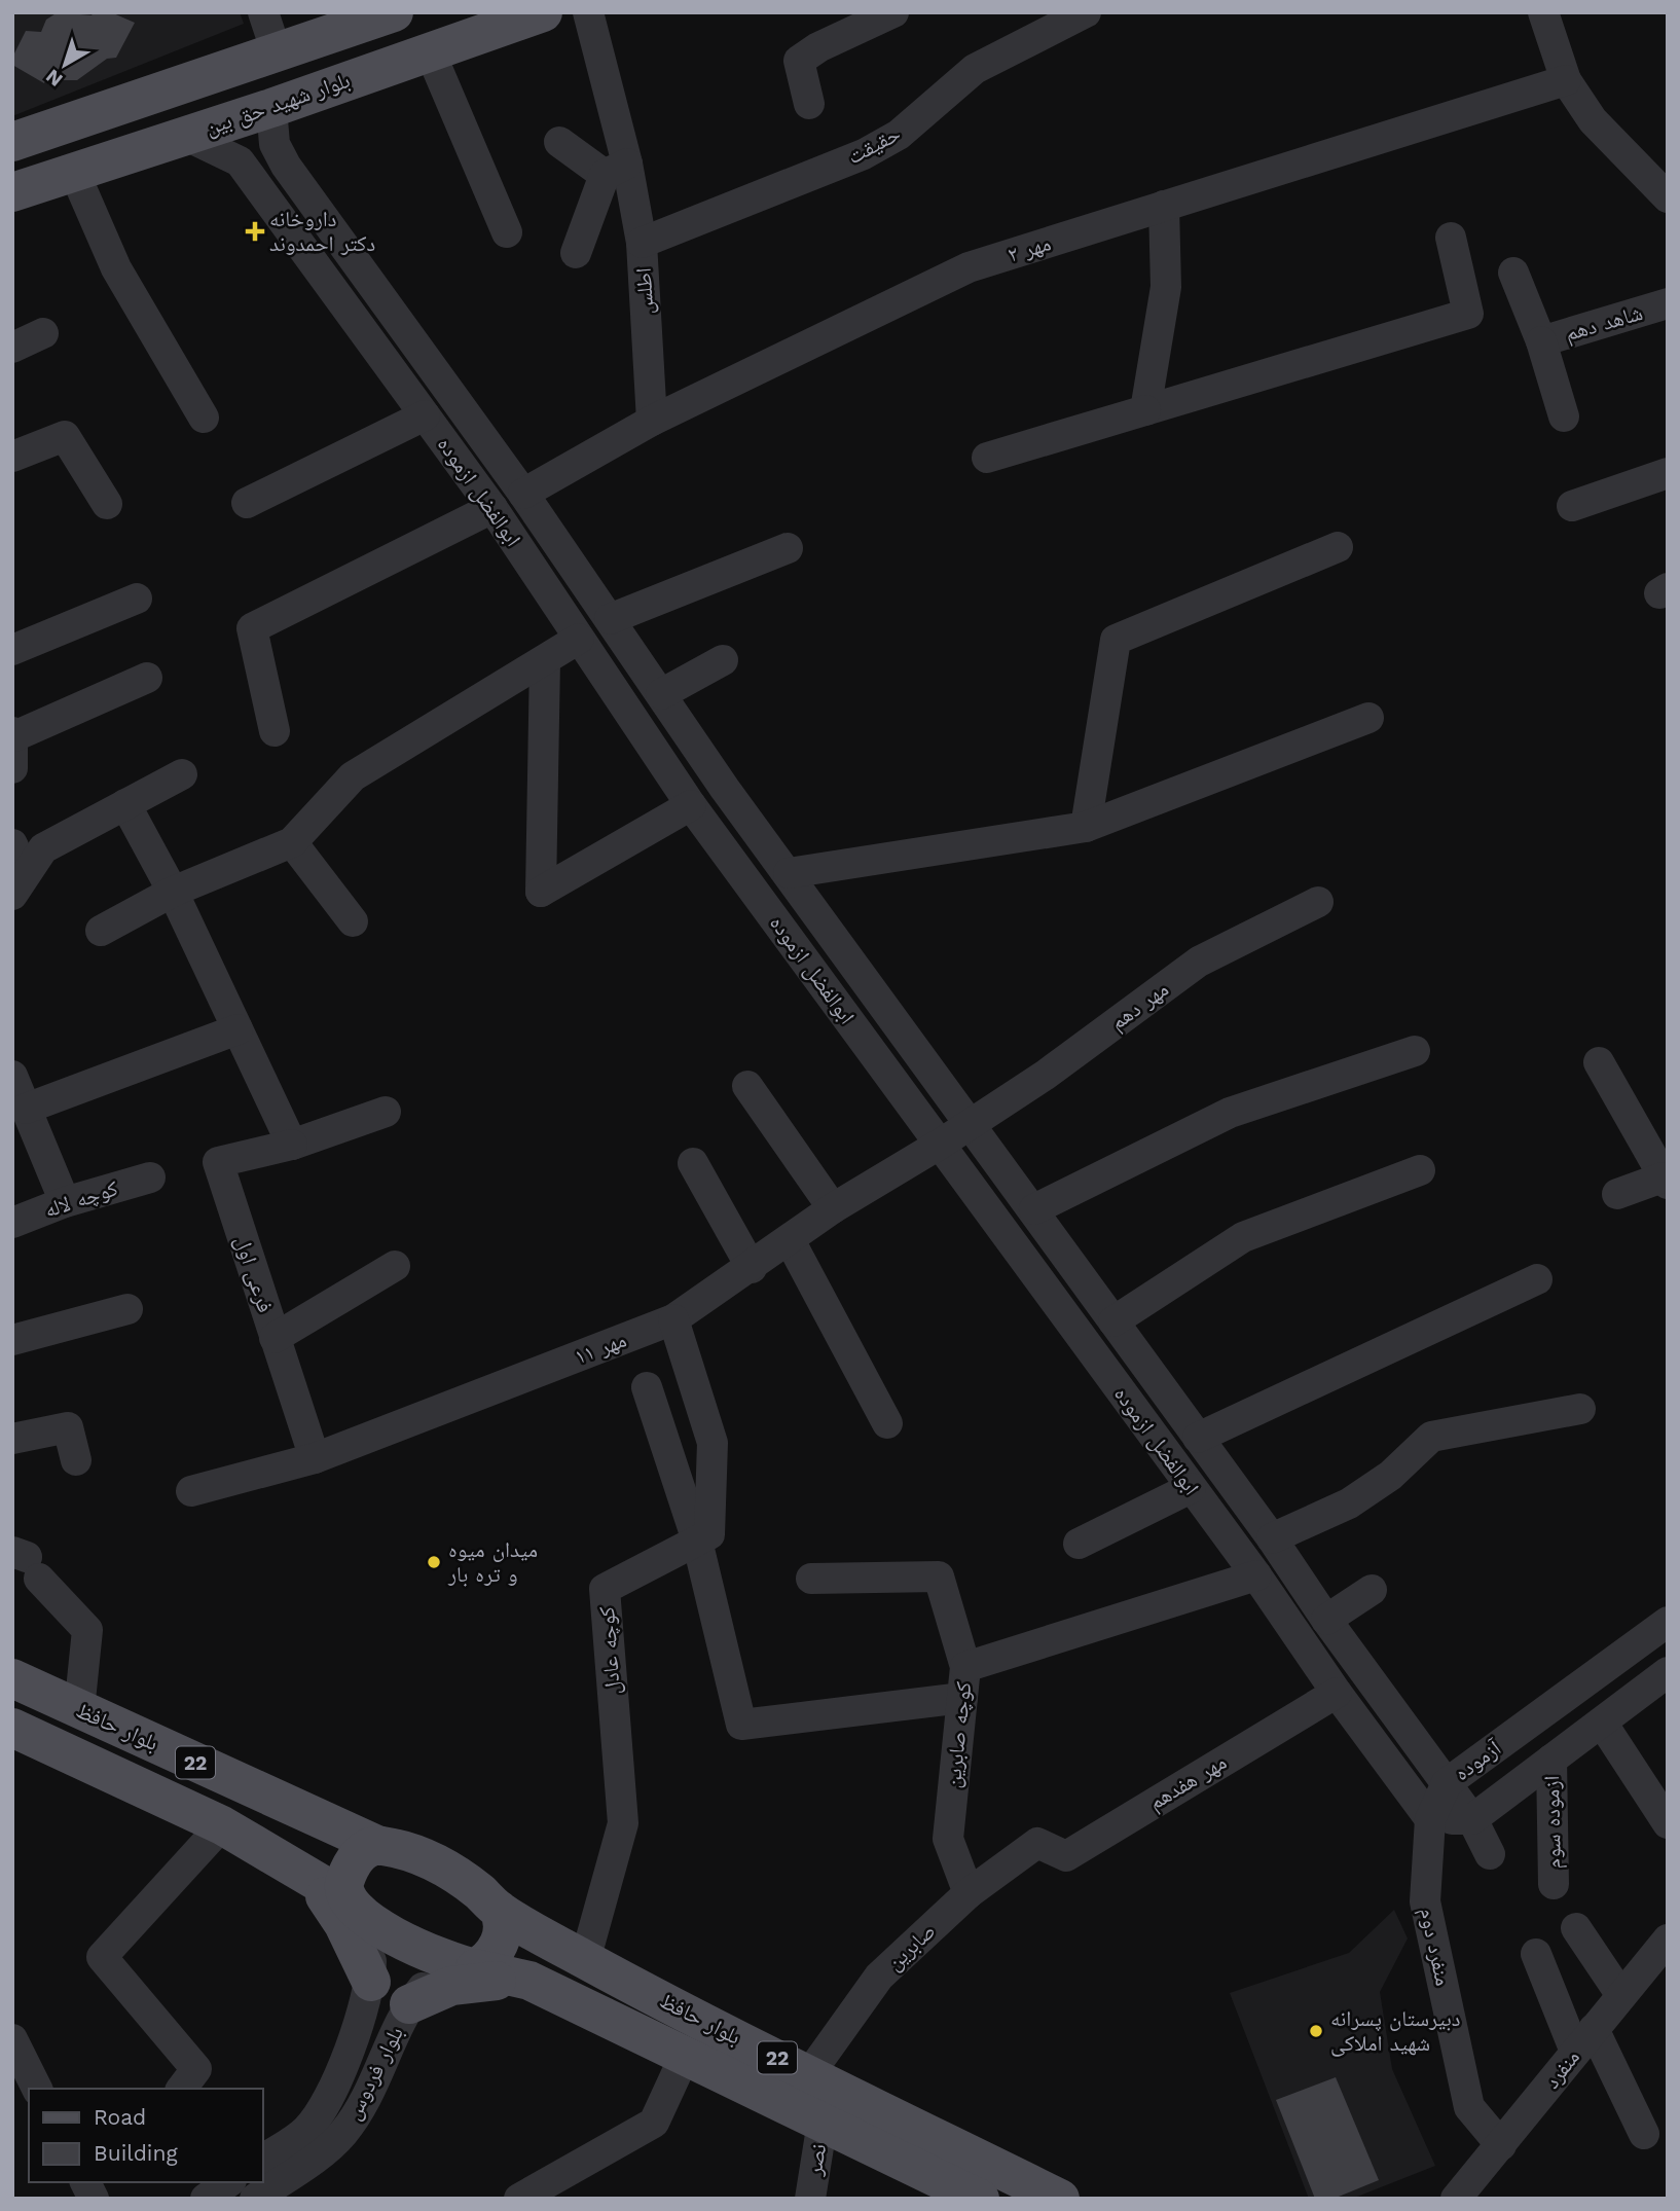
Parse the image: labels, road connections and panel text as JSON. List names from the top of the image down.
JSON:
{
  "streets": {
    "main road": ["بلوار شهید حق بین", "بلوار حافظ", "22"],
    "street": [
      "حقیقت",
      "مهر ۲",
      "اطلس",
      "شاهد دهم",
      "ابوالفضل ازموده",
      "مهر دهم",
      "کوچه لاله",
      "فرعی اول",
      "مهر ۱۱",
      "کوچه عادل",
      "کوچه صابرین",
      "آزموده",
      "مهر هفدهم",
      "ازموده سوم",
      "صابرین",
      "منفرد دوم",
      "منفرد",
      "بلوار فردوس",
      "نصر"
    ]
  },
  "crossings": [
    ["بلوار شهید حق بین", "ابوالفضل ازموده"],
    ["حقیقت", "اطلس"],
    ["مهر ۲", "اطلس"],
    ["مهر ۲", "ابوالفضل ازموده"],
    ["ابوالفضل ازموده", "مهر دهم"],
    ["ابوالفضل ازموده", "مهر ۱۱"],
    ["ابوالفضل ازموده", "آزموده"],
    ["ابوالفضل ازموده", "مهر هفدهم"],
    ["ابوالفضل ازموده", "منفرد دوم"],
    ["مهر دهم", "مهر ۱۱"],
    ["فرعی اول", "مهر ۱۱"],
    ["کوچه عادل", "بلوار حافظ"],
    ["بلوار حافظ", "22"],
    ["بلوار حافظ", "صابرین"],
    ["بلوار حافظ", "بلوار فردوس"],
    ["بلوار حافظ", "نصر"],
    ["کوچه صابرین", "صابرین"],
    ["آزموده", "ازموده سوم"],
    ["آزموده", "منفرد دوم"],
    ["22", "بلوار فردوس"],
    ["مهر هفدهم", "صابرین"],
    ["منفرد دوم", "منفرد"]
  ],
  "places": {
    "health": ["داروخانه دکتر احمدوند"],
    "other": ["میدان میوه و تره بار", "دبیرستان پسرانه شهید املاکی"]
  },
  "legend": ["Road", "Building"],
  "north": "bottom left"
}
